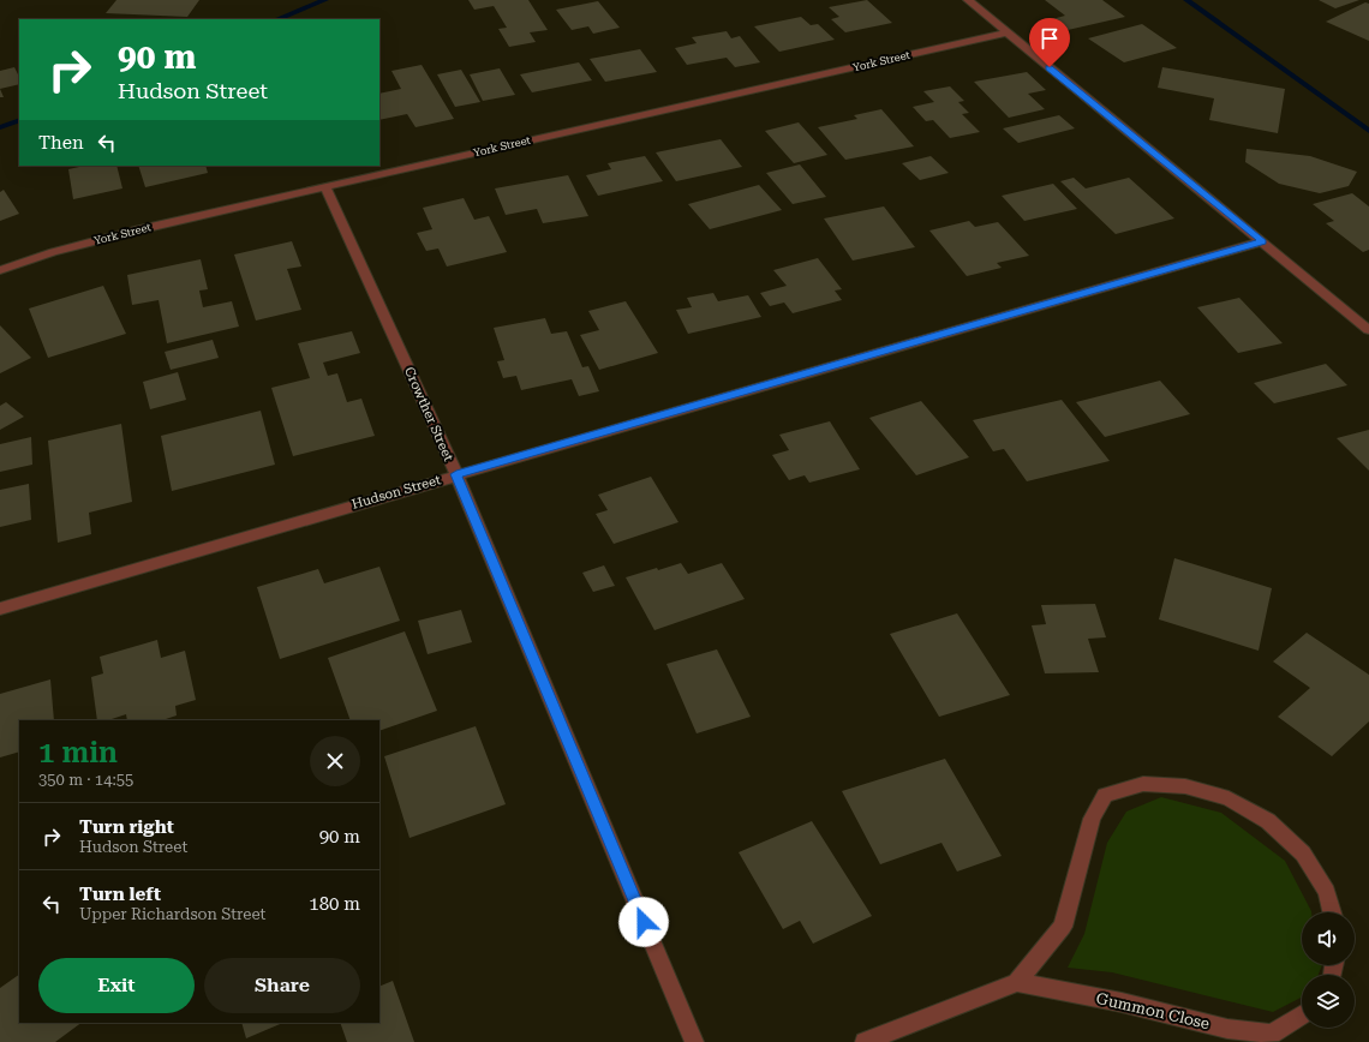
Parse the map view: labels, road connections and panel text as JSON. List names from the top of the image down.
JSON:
{
  "streets": {
    "street": [
      "York Street",
      "Crowther Street",
      "Hudson Street",
      "Gummon Close"
    ]
  },
  "crossings": [
    ["York Street", "Crowther Street"],
    ["Crowther Street", "Hudson Street"]
  ],
  "page": {
    "turn": ["90 m", "Hudson Street"],
    "then": "Then",
    "heading": ["1 min", "350 m · 14:55"],
    "list": [
      {
        "name": "Turn right",
        "note": "Hudson Street",
        "value": "90 m"
      },
      {
        "name": "Turn left",
        "note": "Upper Richardson Street",
        "value": "180 m"
      }
    ],
    "buttons": ["Exit", "Share"]
  }
}
